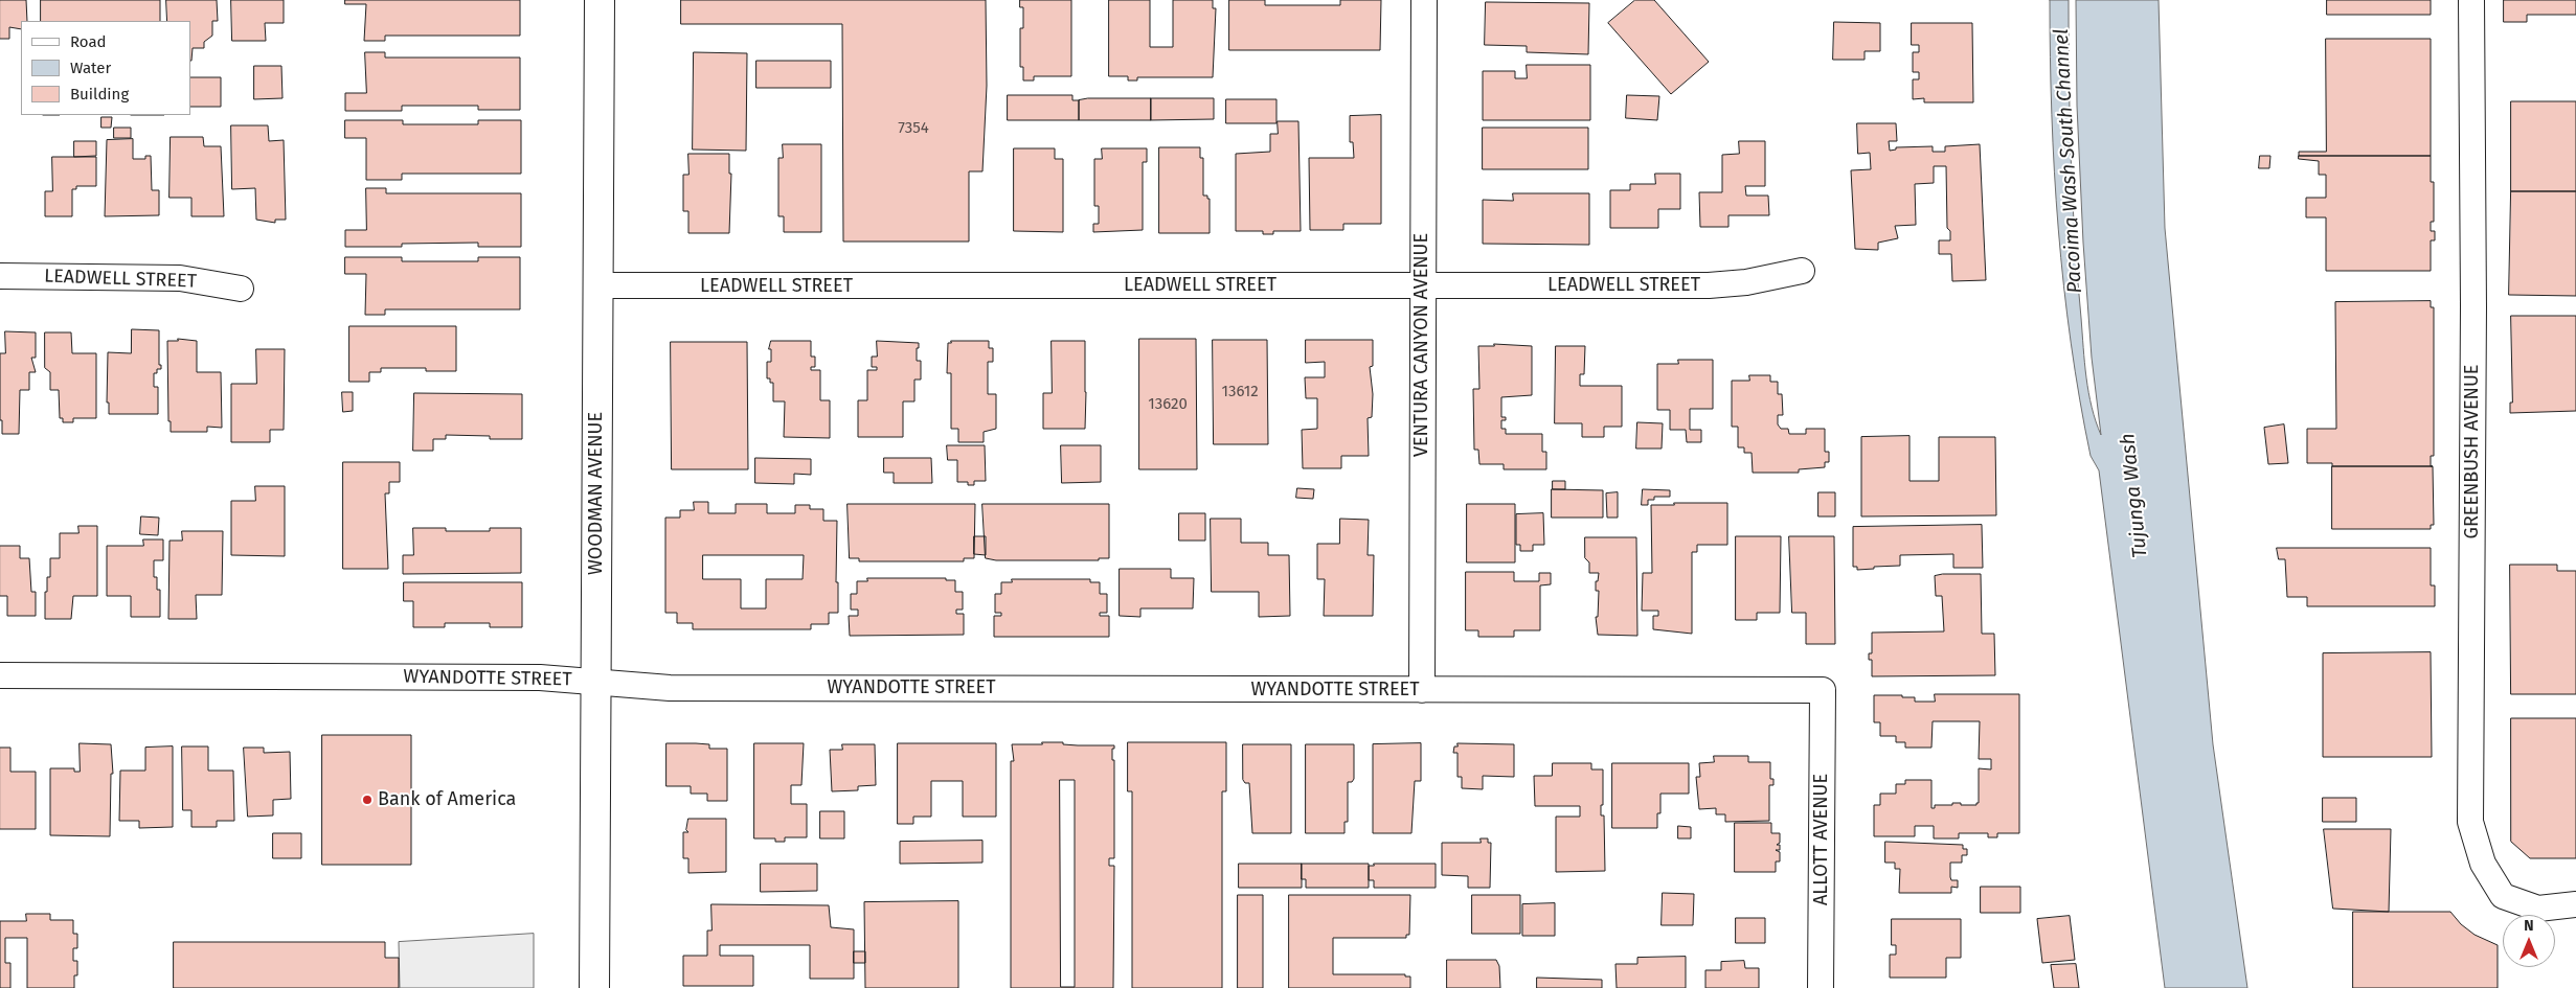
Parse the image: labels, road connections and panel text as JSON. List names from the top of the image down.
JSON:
{
  "streets": {
    "main road": ["WOODMAN AVENUE"],
    "street": [
      "LEADWELL STREET",
      "VENTURA CANYON AVENUE",
      "GREENBUSH AVENUE",
      "WYANDOTTE STREET",
      "ALLOTT AVENUE"
    ]
  },
  "crossings": [
    ["LEADWELL STREET", "VENTURA CANYON AVENUE"],
    ["LEADWELL STREET", "WOODMAN AVENUE"],
    ["VENTURA CANYON AVENUE", "WYANDOTTE STREET"],
    ["WOODMAN AVENUE", "WYANDOTTE STREET"],
    ["WYANDOTTE STREET", "ALLOTT AVENUE"]
  ],
  "water": ["Pacoima Wash South Channel", "Tujunga Wash"],
  "places": ["Bank of America"],
  "house_numbers": ["7354", "13612", "13620"],
  "legend": ["Road", "Water", "Building"],
  "north": "top"
}
